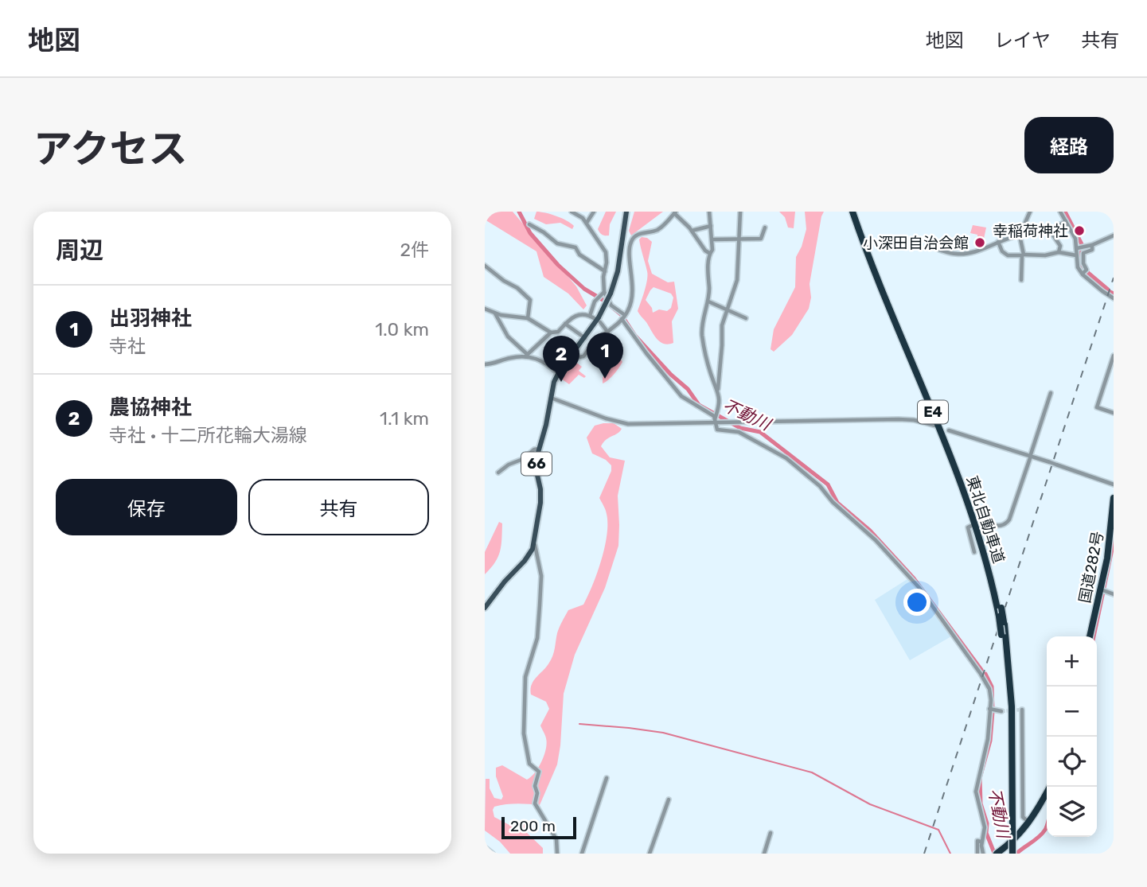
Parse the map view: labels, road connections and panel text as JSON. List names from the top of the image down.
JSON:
{
  "streets": {
    "highway": ["E4", "東北自動車道", "国道282号"],
    "main road": ["66"]
  },
  "water": ["不動川"],
  "places": ["幸稲荷神社", "小深田自治会館"],
  "scale_bar": "200 m",
  "page": {
    "header": "地図",
    "nav": ["地図", "レイヤ", "共有"],
    "title": "アクセス",
    "buttons": [
      "経路",
      ["保存", "共有"]
    ],
    "heading": ["周辺", "2件"],
    "list": [
      {
        "mark": "1",
        "name": "出羽神社",
        "note": "寺社",
        "value": "1.0 km"
      },
      {
        "mark": "2",
        "name": "農協神社",
        "note": "寺社 · 十二所花輪大湯線",
        "value": "1.1 km"
      }
    ],
    "pins": ["1", "2"],
    "map_buttons": ["+", "−"],
    "scale": "200 m"
  }
}
